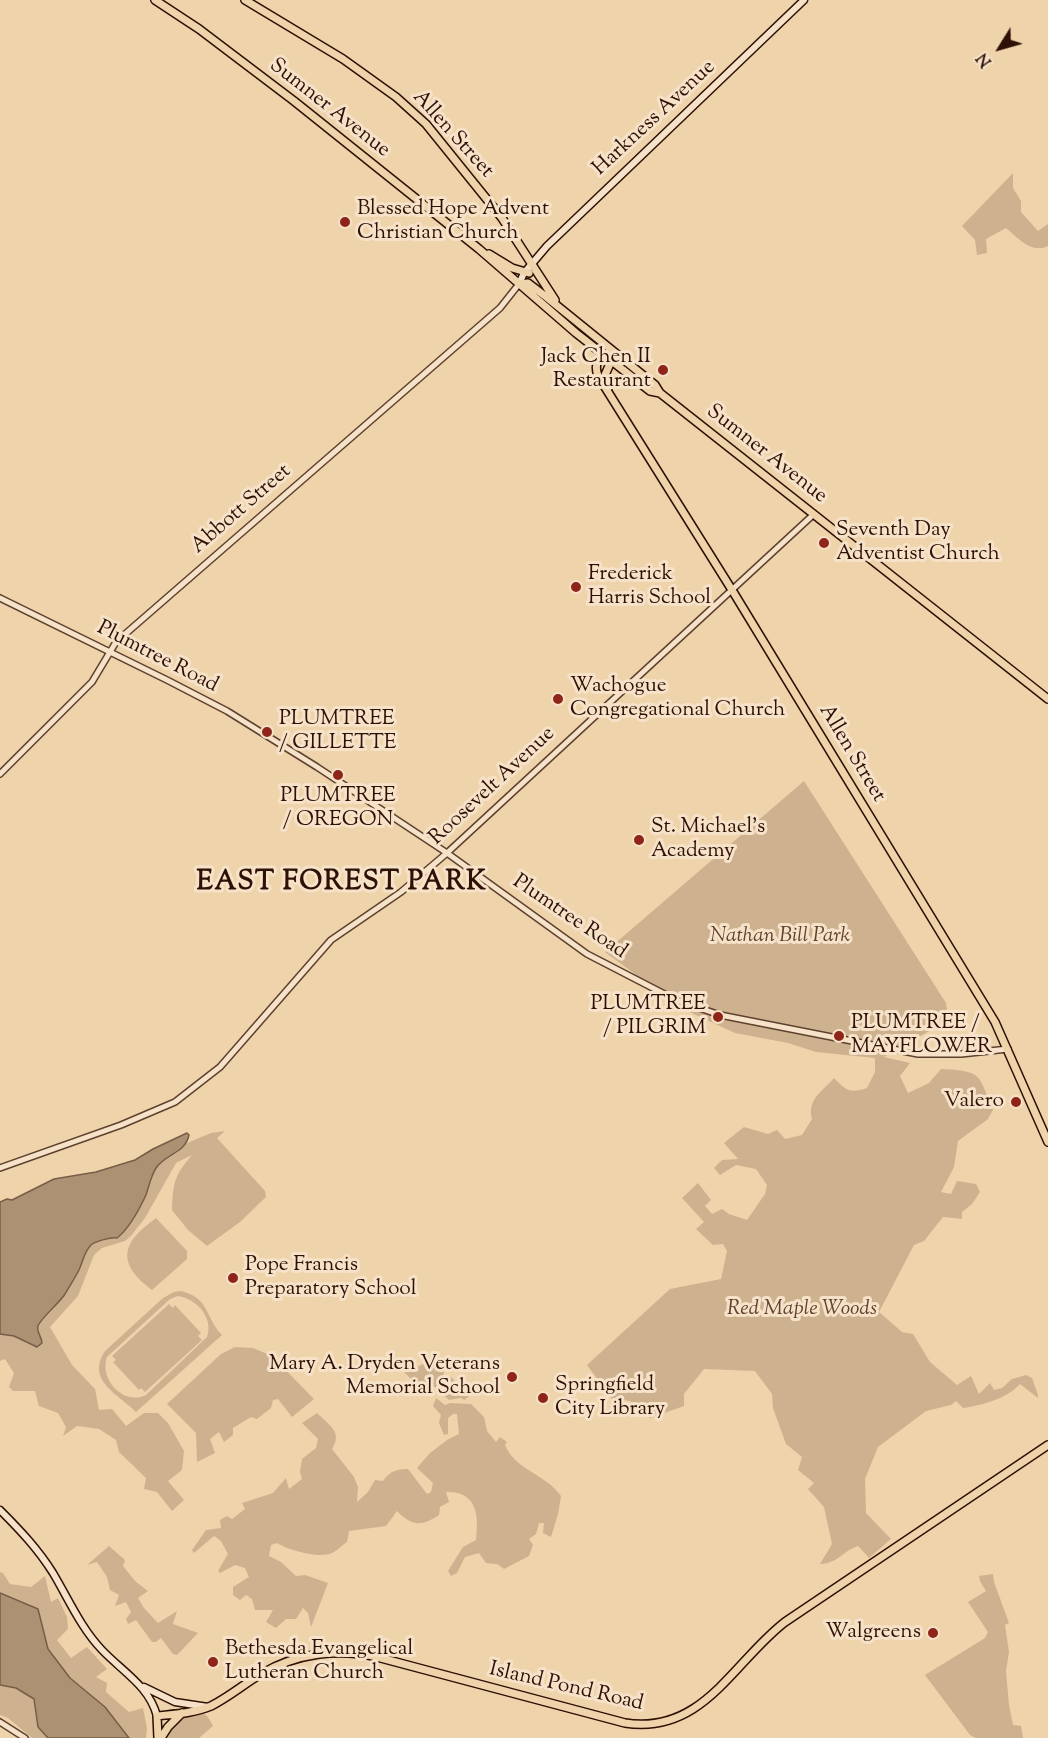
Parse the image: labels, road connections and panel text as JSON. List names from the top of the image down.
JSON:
{
  "streets": {
    "main road": [
      "Sumner Avenue",
      "Harkness Avenue",
      "Allen Street",
      "Island Pond Road"
    ],
    "street": ["Abbott Street", "Plumtree Road", "Roosevelt Avenue"]
  },
  "crossings": [
    ["Sumner Avenue", "Harkness Avenue"],
    ["Sumner Avenue", "Allen Street"],
    ["Sumner Avenue", "Abbott Street"],
    ["Sumner Avenue", "Roosevelt Avenue"],
    ["Harkness Avenue", "Allen Street"],
    ["Allen Street", "Plumtree Road"],
    ["Allen Street", "Roosevelt Avenue"],
    ["Abbott Street", "Plumtree Road"],
    ["Plumtree Road", "Roosevelt Avenue"]
  ],
  "districts": ["EAST FOREST PARK"],
  "parks": ["Nathan Bill Park", "Red Maple Woods"],
  "places": [
    "Blessed Hope Advent Christian Church",
    "Jack Chen II Restaurant",
    "Seventh Day Adventist Church",
    "Frederick Harris School",
    "Wachogue Congregational Church",
    "PLUMTREE / GILLETTE",
    "PLUMTREE / OREGON",
    "St. Michael's Academy",
    "PLUMTREE / PILGRIM",
    "PLUMTREE / MAYFLOWER",
    "Valero",
    "Pope Francis Preparatory School",
    "Mary A. Dryden Veterans Memorial School",
    "Springfield City Library",
    "Walgreens",
    "Bethesda Evangelical Lutheran Church"
  ],
  "north": "bottom left"
}
